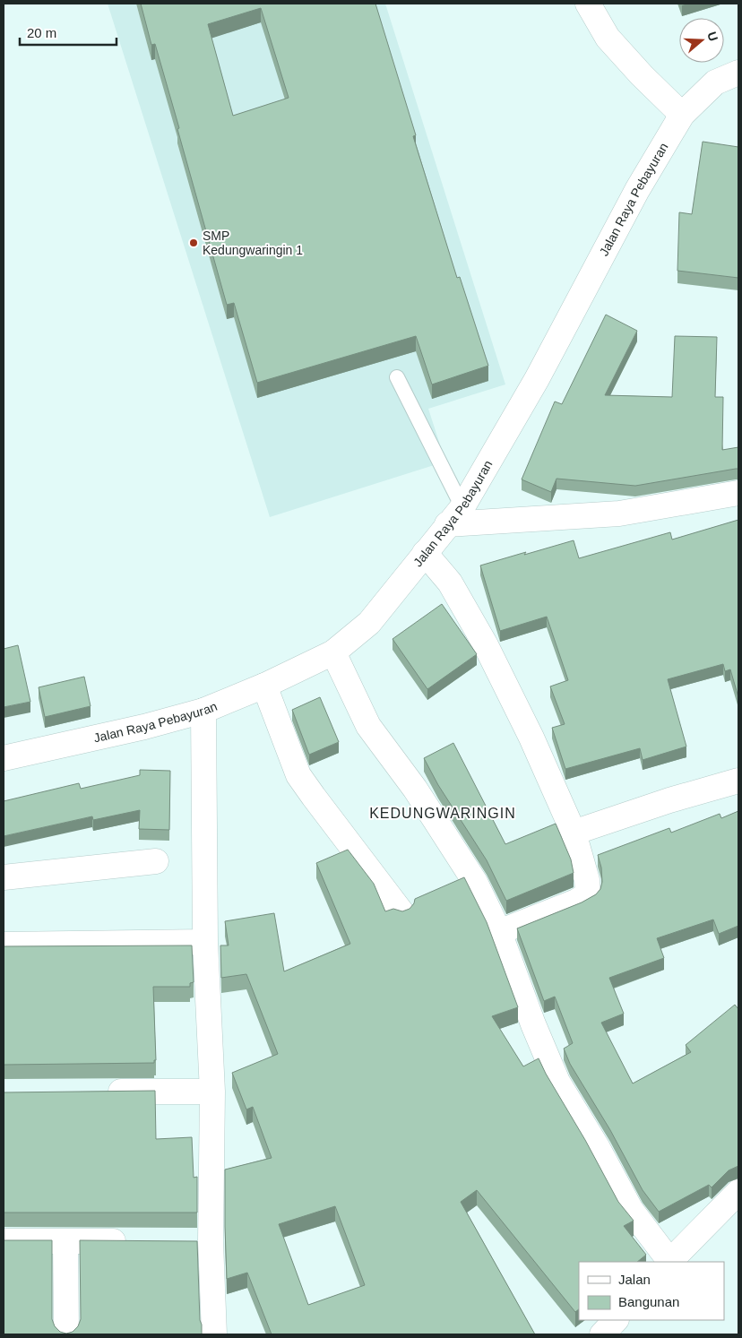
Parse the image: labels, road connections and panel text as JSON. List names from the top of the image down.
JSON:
{
  "streets": {
    "street": ["Jalan Raya Pebayuran"]
  },
  "districts": ["KEDUNGWARINGIN"],
  "places": ["SMP Kedungwaringin 1"],
  "legend": ["Jalan", "Bangunan"],
  "scale_bar": "20 m",
  "north": "right"
}
